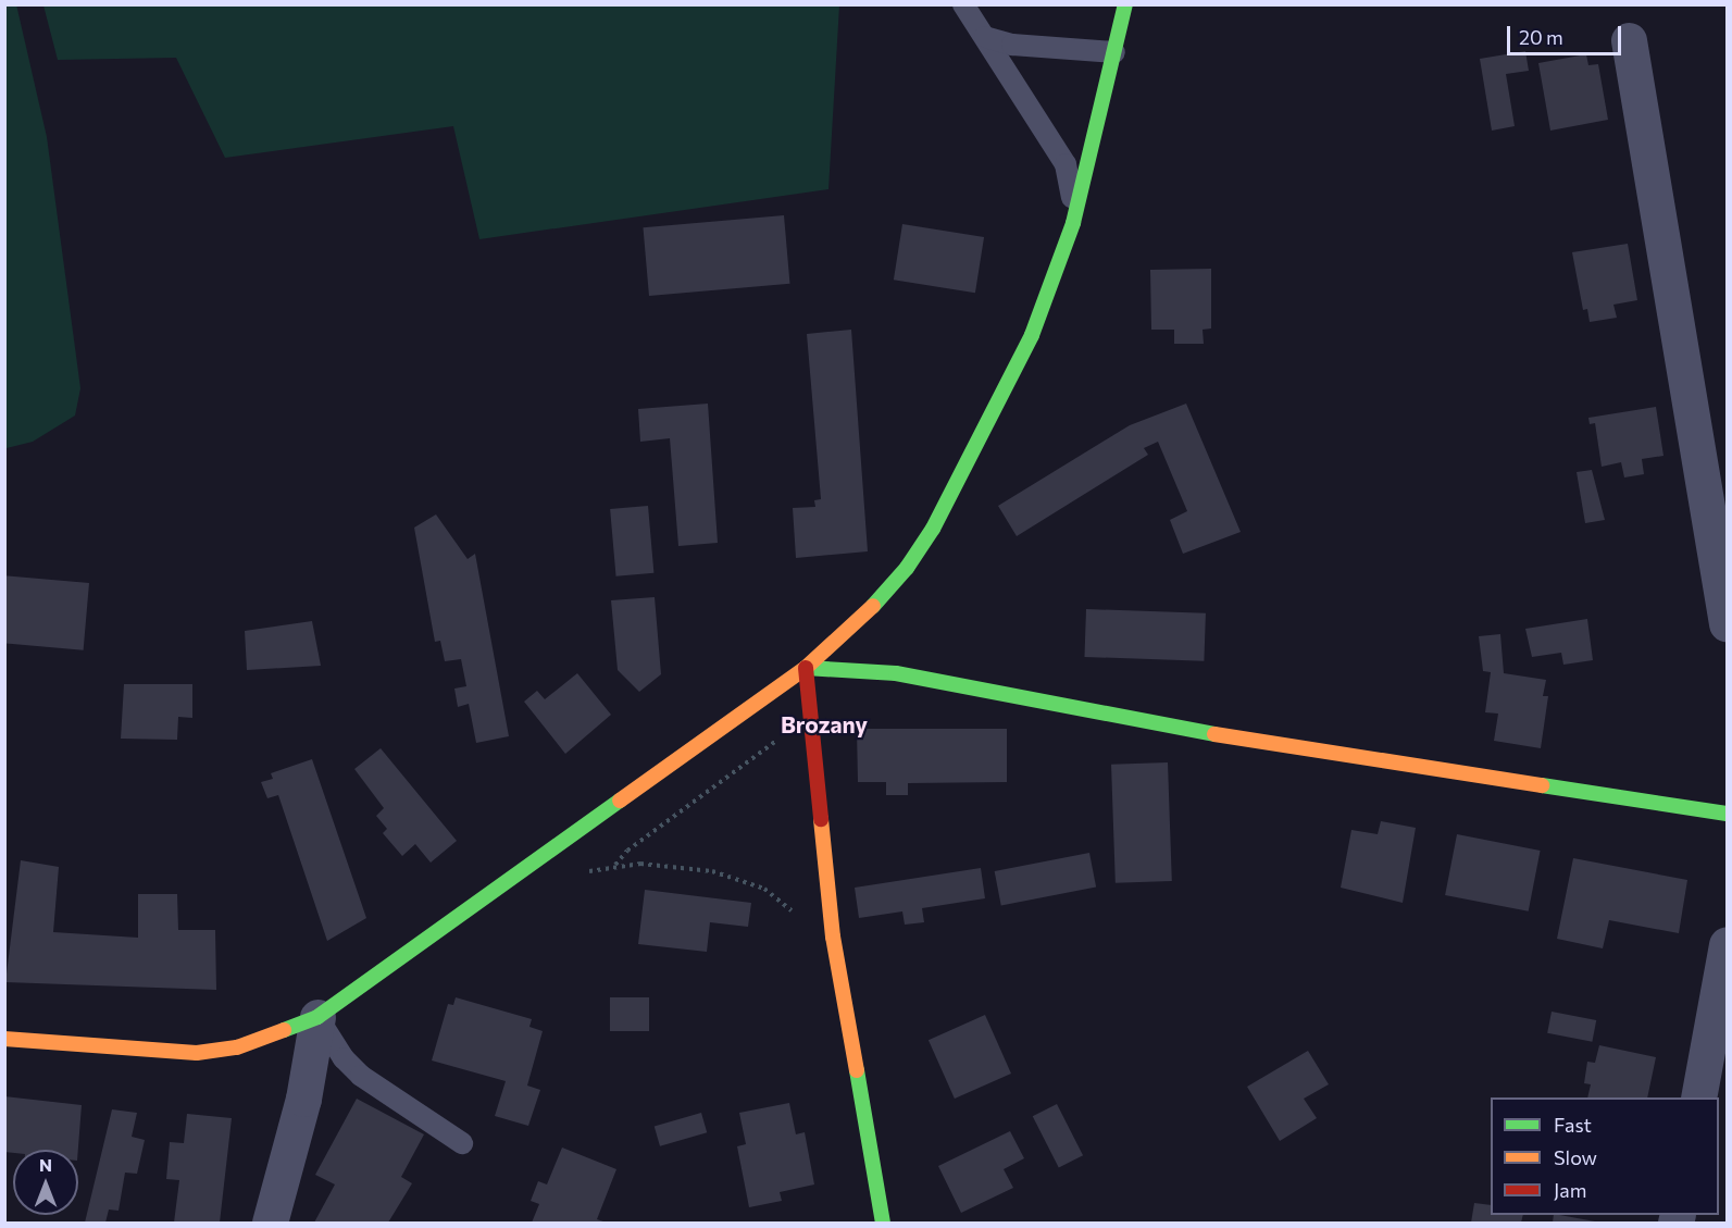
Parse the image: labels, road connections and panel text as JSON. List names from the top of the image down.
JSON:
{
  "districts": ["Brozany"],
  "legend": ["Fast", "Slow", "Jam"],
  "scale_bar": "20 m",
  "north": "top"
}
